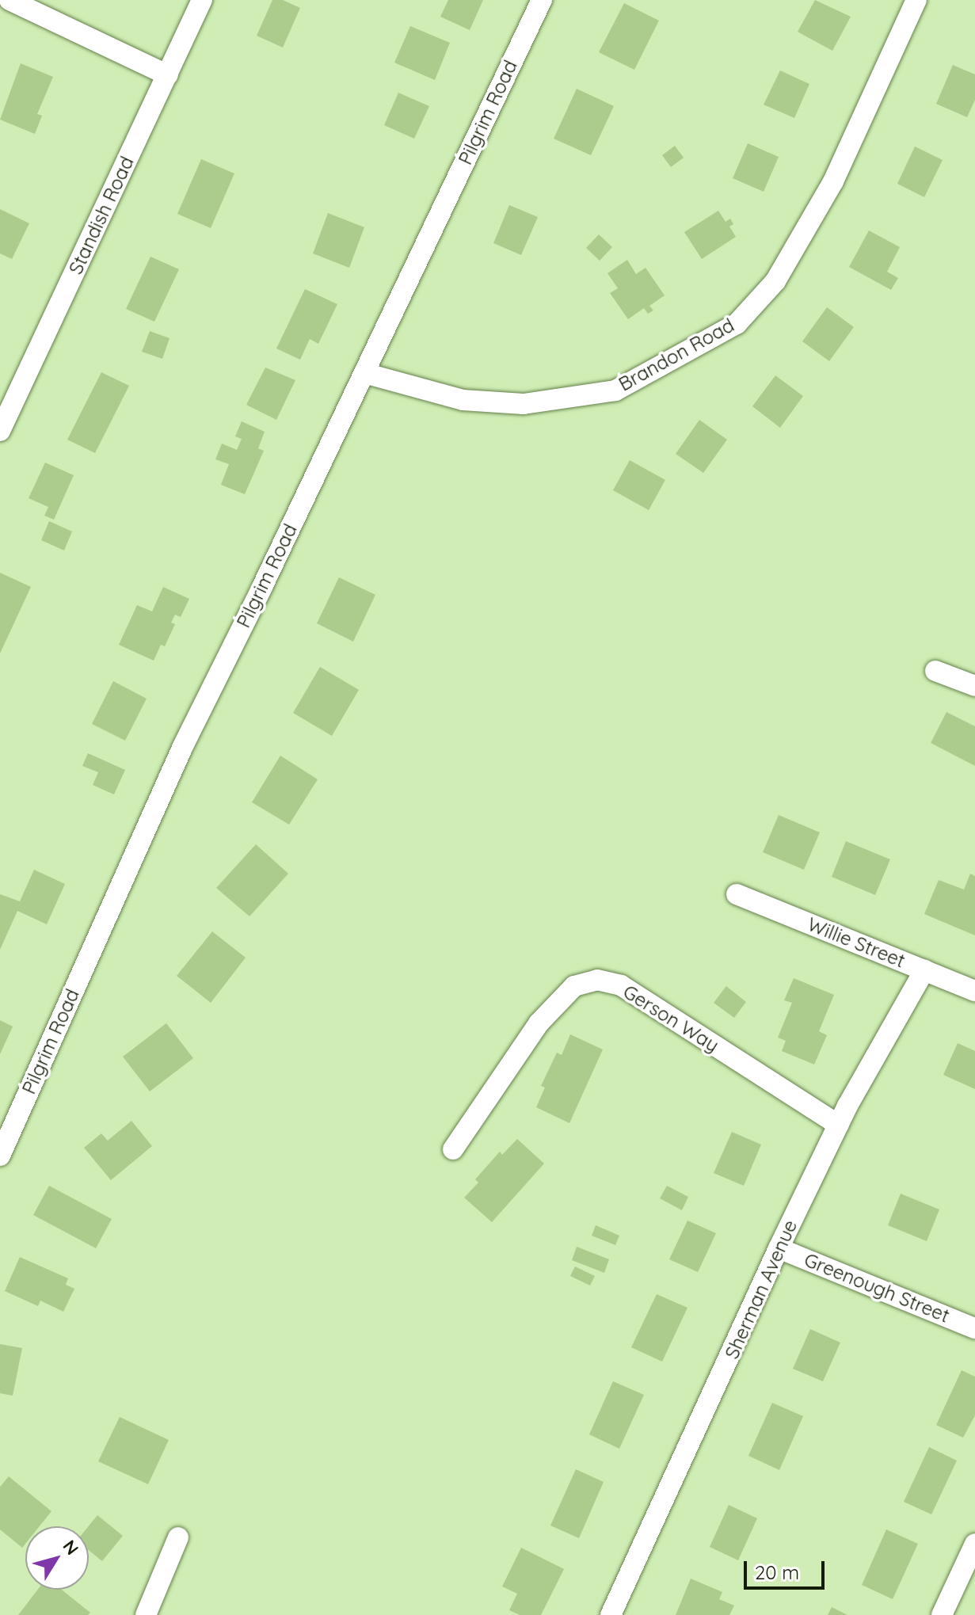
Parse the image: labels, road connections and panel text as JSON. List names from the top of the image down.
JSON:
{
  "streets": {
    "street": [
      "Pilgrim Road",
      "Standish Road",
      "Brandon Road",
      "Willie Street",
      "Gerson Way",
      "Greenough Street",
      "Sherman Avenue"
    ]
  },
  "crossings": [
    ["Pilgrim Road", "Brandon Road"],
    ["Willie Street", "Sherman Avenue"],
    ["Gerson Way", "Sherman Avenue"],
    ["Greenough Street", "Sherman Avenue"]
  ],
  "scale_bar": "20 m",
  "north": "top right"
}
